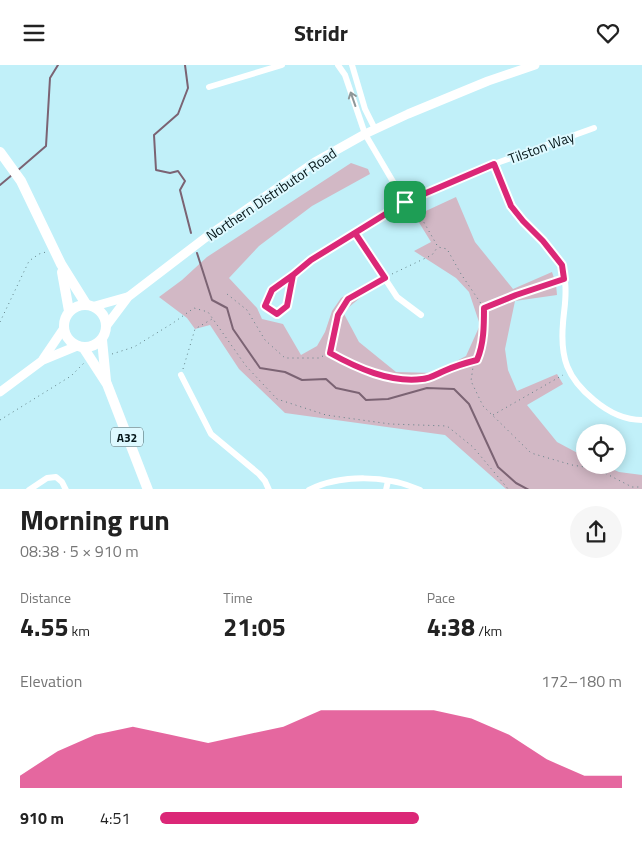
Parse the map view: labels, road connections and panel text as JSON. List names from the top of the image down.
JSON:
{
  "streets": {
    "highway": ["A32"],
    "main road": ["Northern Distributor Road"],
    "street": ["Tilston Way"]
  },
  "crossings": [
    ["Northern Distributor Road", "A32"]
  ],
  "page": {
    "header": "Stridr",
    "heading": ["Morning run", "08:38 · 5 × 910 m"],
    "stats": [
      ["Distance", "4.55 km"],
      ["Time", "21:05"],
      ["Pace", "4:38 /km"]
    ],
    "chart": ["Elevation", "172–180 m"],
    "list": [
      {
        "name": "910 m",
        "note": "4:51"
      }
    ]
  }
}
